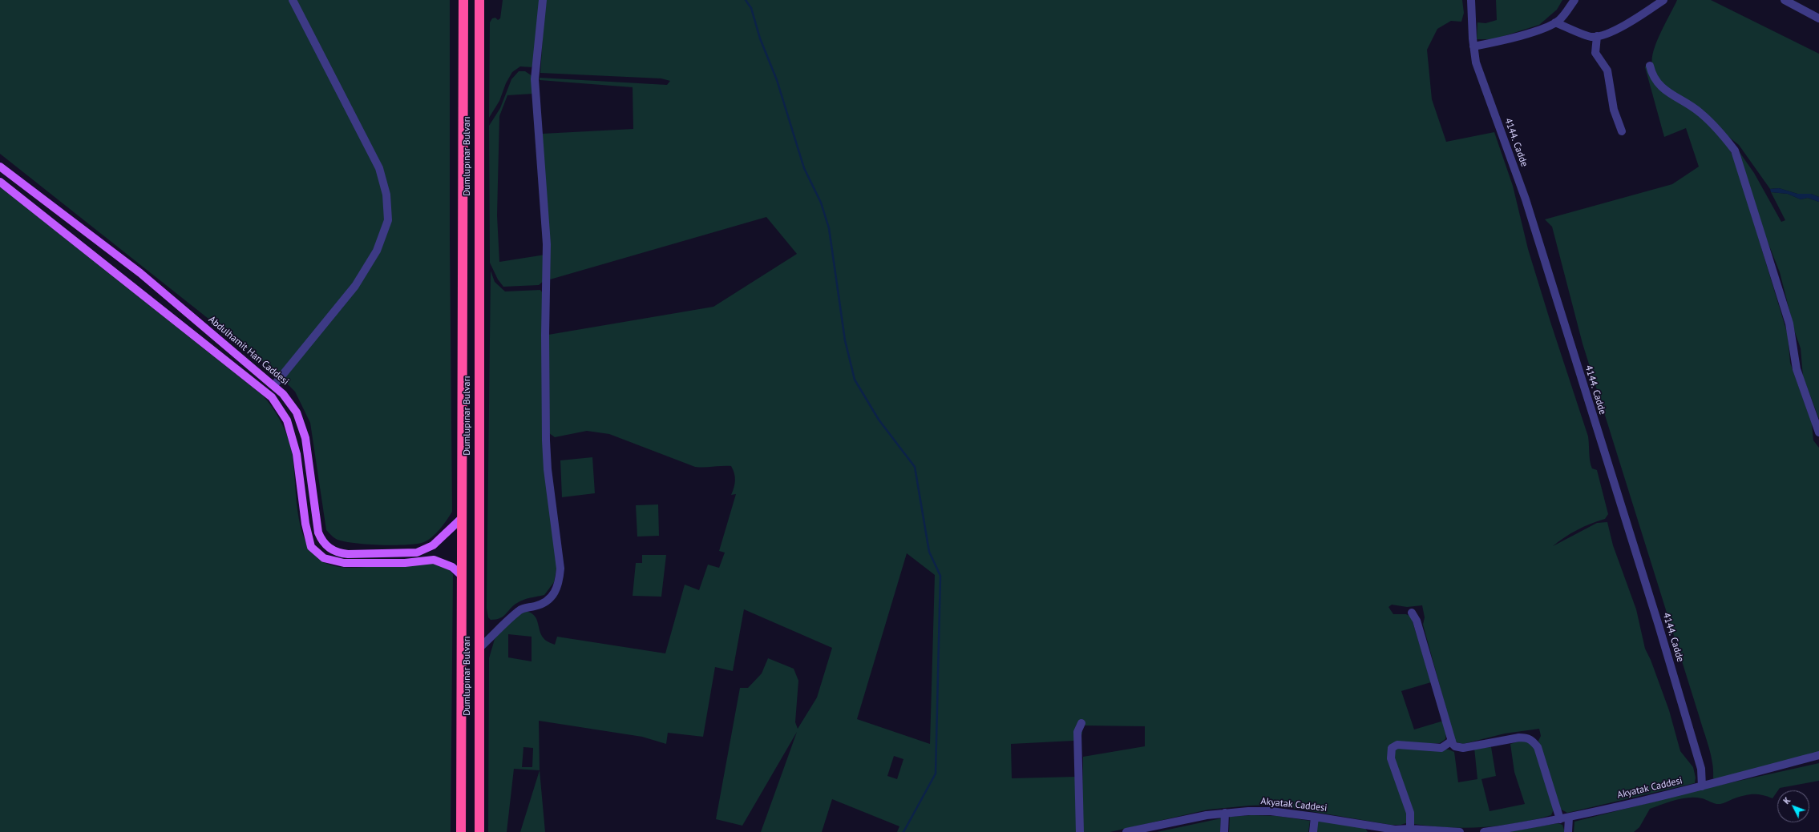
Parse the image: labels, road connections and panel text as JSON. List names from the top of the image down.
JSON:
{
  "streets": {
    "highway": ["Dumlupınar Bulvarı"],
    "main road": ["Abdulhamit Han Caddesi"],
    "street": ["4144. Cadde", "Akyatak Caddesi"]
  },
  "crossings": [
    ["4144. Cadde", "Akyatak Caddesi"],
    ["Dumlupınar Bulvarı", "Abdulhamit Han Caddesi"]
  ],
  "north": "top left"
}
